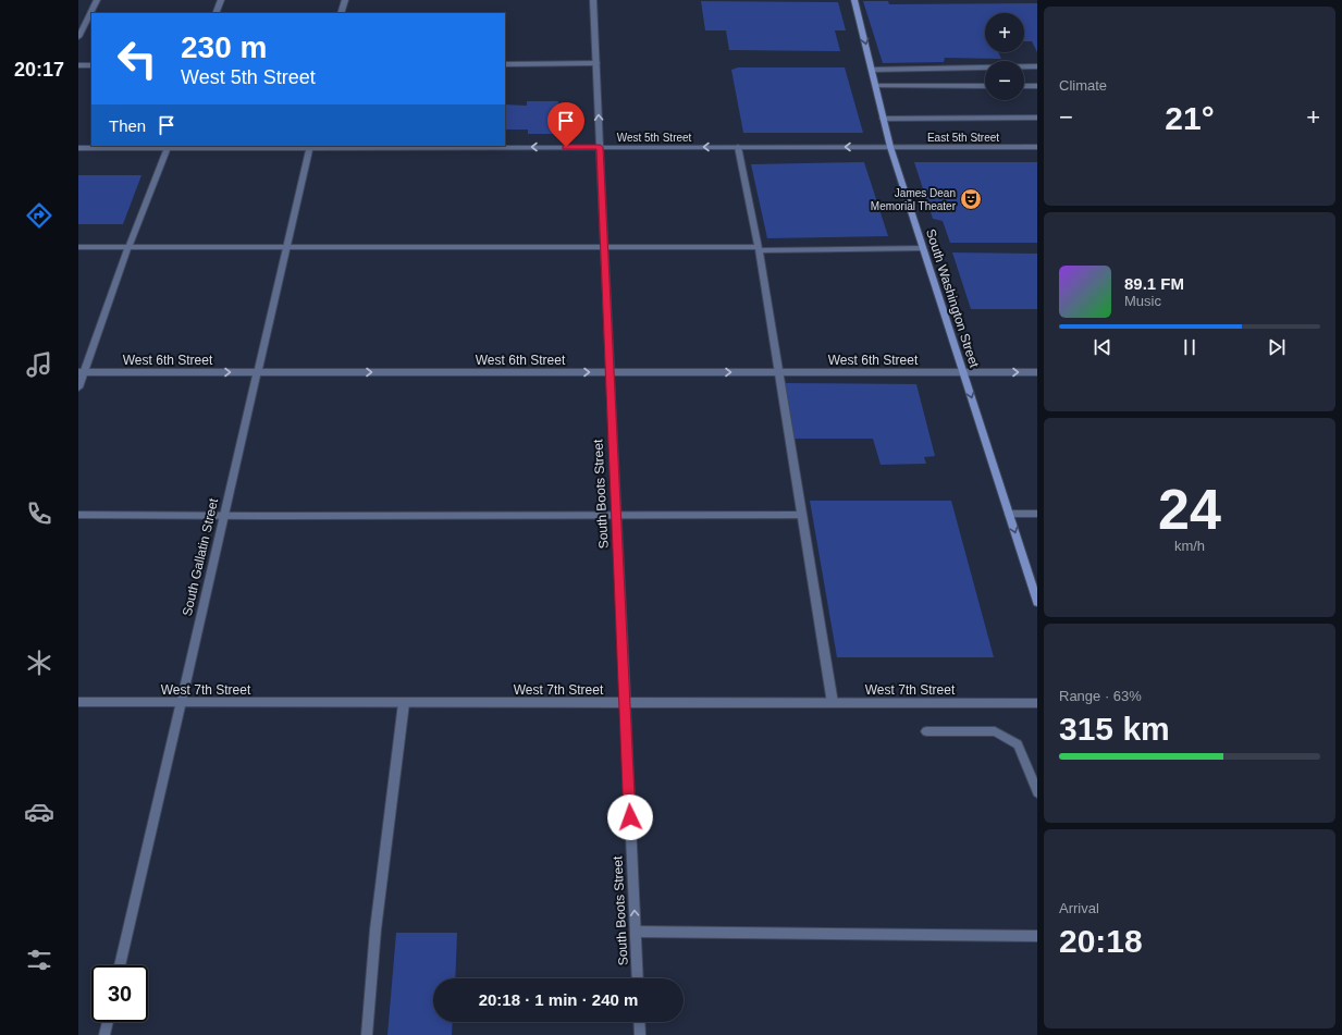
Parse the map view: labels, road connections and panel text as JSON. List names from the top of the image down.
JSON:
{
  "streets": {
    "main road": ["South Washington Street"],
    "street": [
      "West 5th Street",
      "East 5th Street",
      "West 6th Street",
      "South Boots Street",
      "South Gallatin Street",
      "West 7th Street"
    ]
  },
  "crossings": [
    ["West 5th Street", "East 5th Street"],
    ["West 5th Street", "South Washington Street"],
    ["West 5th Street", "South Boots Street"],
    ["West 5th Street", "South Gallatin Street"],
    ["East 5th Street", "South Washington Street"],
    ["South Washington Street", "West 6th Street"],
    ["West 6th Street", "South Boots Street"],
    ["West 6th Street", "South Gallatin Street"],
    ["South Boots Street", "West 7th Street"],
    ["South Gallatin Street", "West 7th Street"]
  ],
  "one_way": ["West 5th Street", "South Washington Street", "West 6th Street"],
  "places": {
    "theatre": ["James Dean Memorial Theater"]
  },
  "page": {
    "tabs": "20:17",
    "tile": [
      "Climate",
      ["24", "km/h"],
      ["Range · 63%", "315 km"],
      ["Arrival", "20:18"]
    ],
    "map_buttons": ["+", "−"],
    "turn": ["230 m", "West 5th Street"],
    "heat": ["−", "21°", "+"],
    "then": "Then",
    "song": ["89.1 FM", "Music"],
    "limit": "30",
    "trip": "20:18 · 1 min · 240 m"
  }
}
